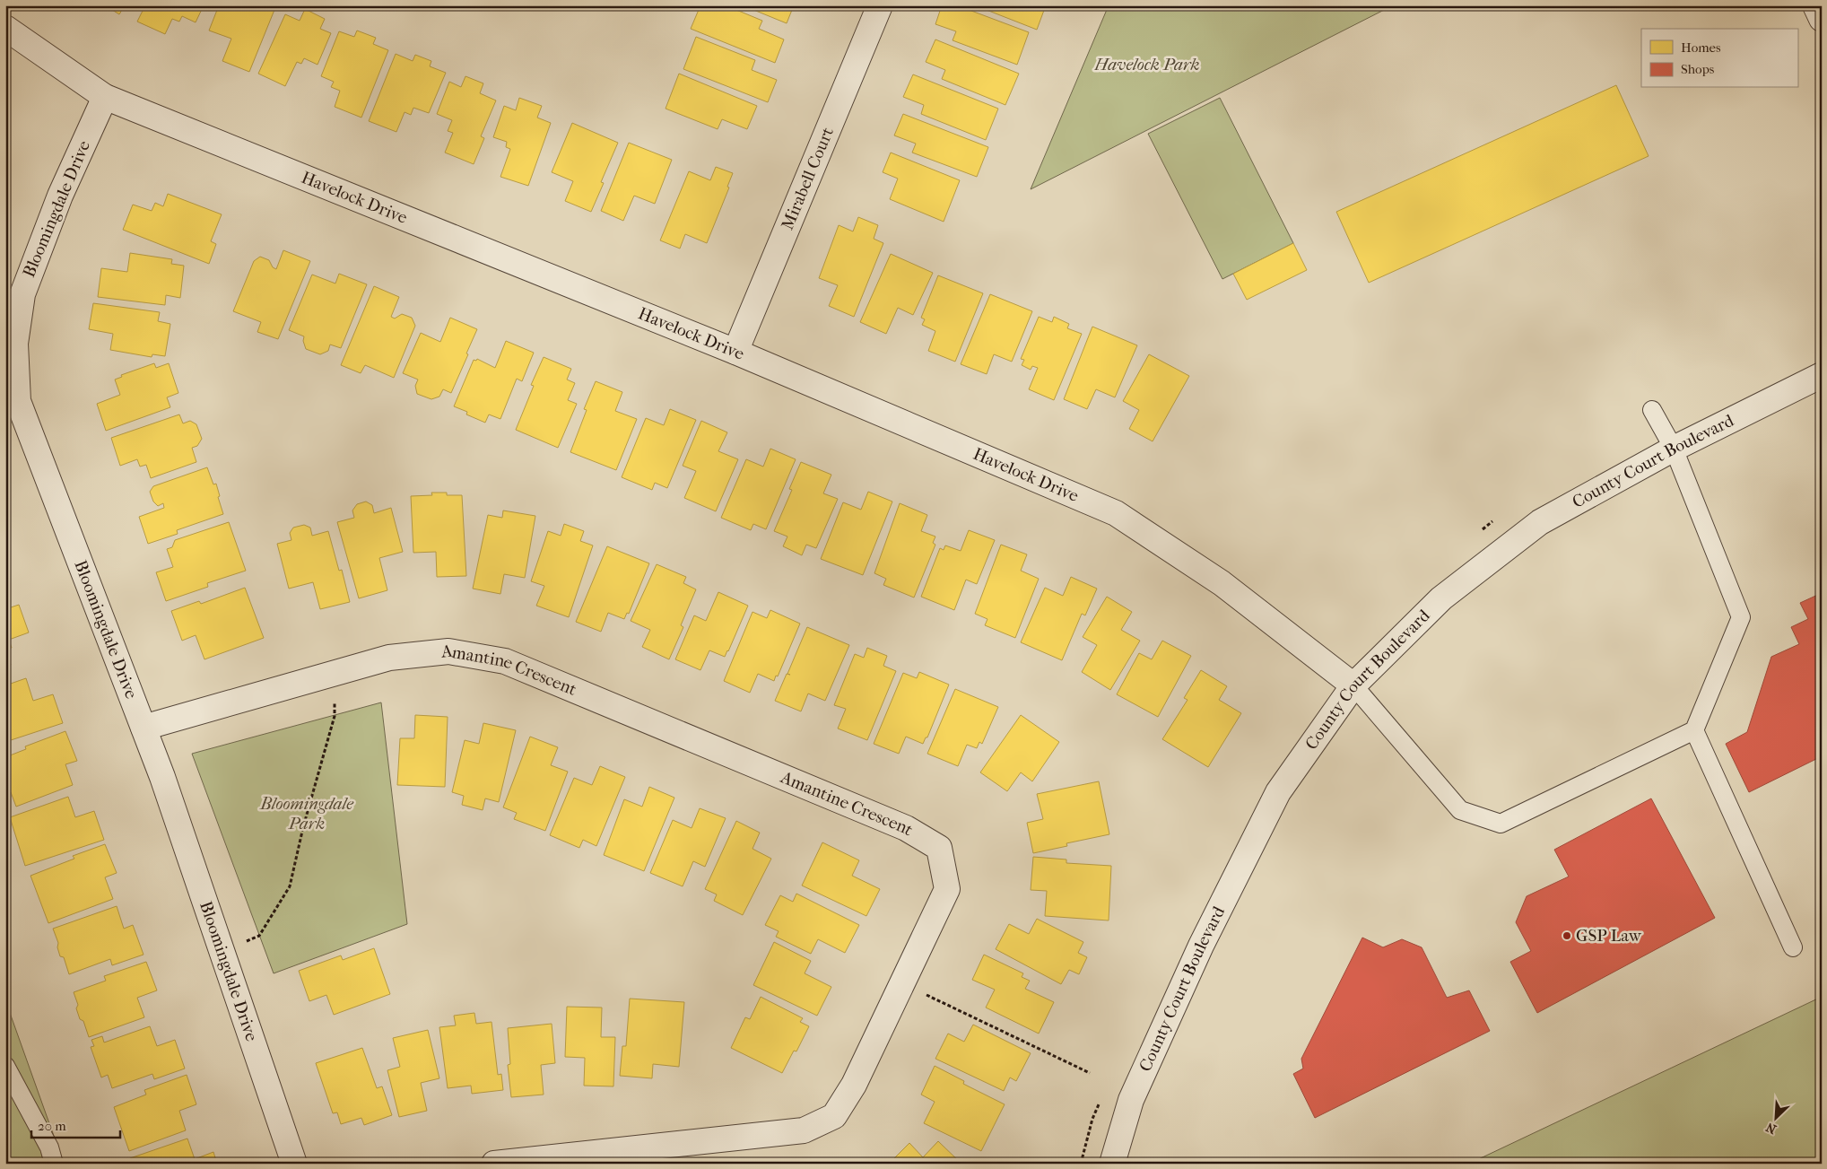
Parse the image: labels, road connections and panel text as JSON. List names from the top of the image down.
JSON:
{
  "streets": {
    "street": [
      "Mirabell Court",
      "Havelock Drive",
      "Bloomingdale Drive",
      "County Court Boulevard",
      "Amantine Crescent"
    ]
  },
  "crossings": [
    ["Mirabell Court", "Havelock Drive"],
    ["Havelock Drive", "Bloomingdale Drive"],
    ["Havelock Drive", "County Court Boulevard"],
    ["Bloomingdale Drive", "Amantine Crescent"]
  ],
  "parks": ["Havelock Park", "Bloomingdale Park"],
  "places": ["GSP Law"],
  "legend": ["Homes", "Shops"],
  "scale_bar": "20 m",
  "north": "bottom left"
}
